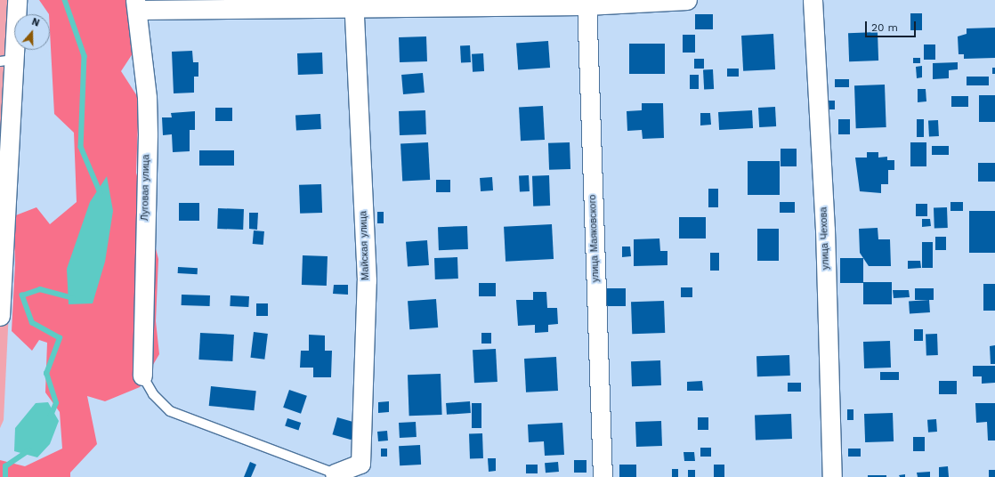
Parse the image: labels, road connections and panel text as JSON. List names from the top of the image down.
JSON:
{
  "streets": {
    "street": [
      "Луговая улица",
      "улица Маяковского",
      "улица Чехова",
      "Майская улица"
    ]
  },
  "scale_bar": "20 m",
  "north": "top"
}
